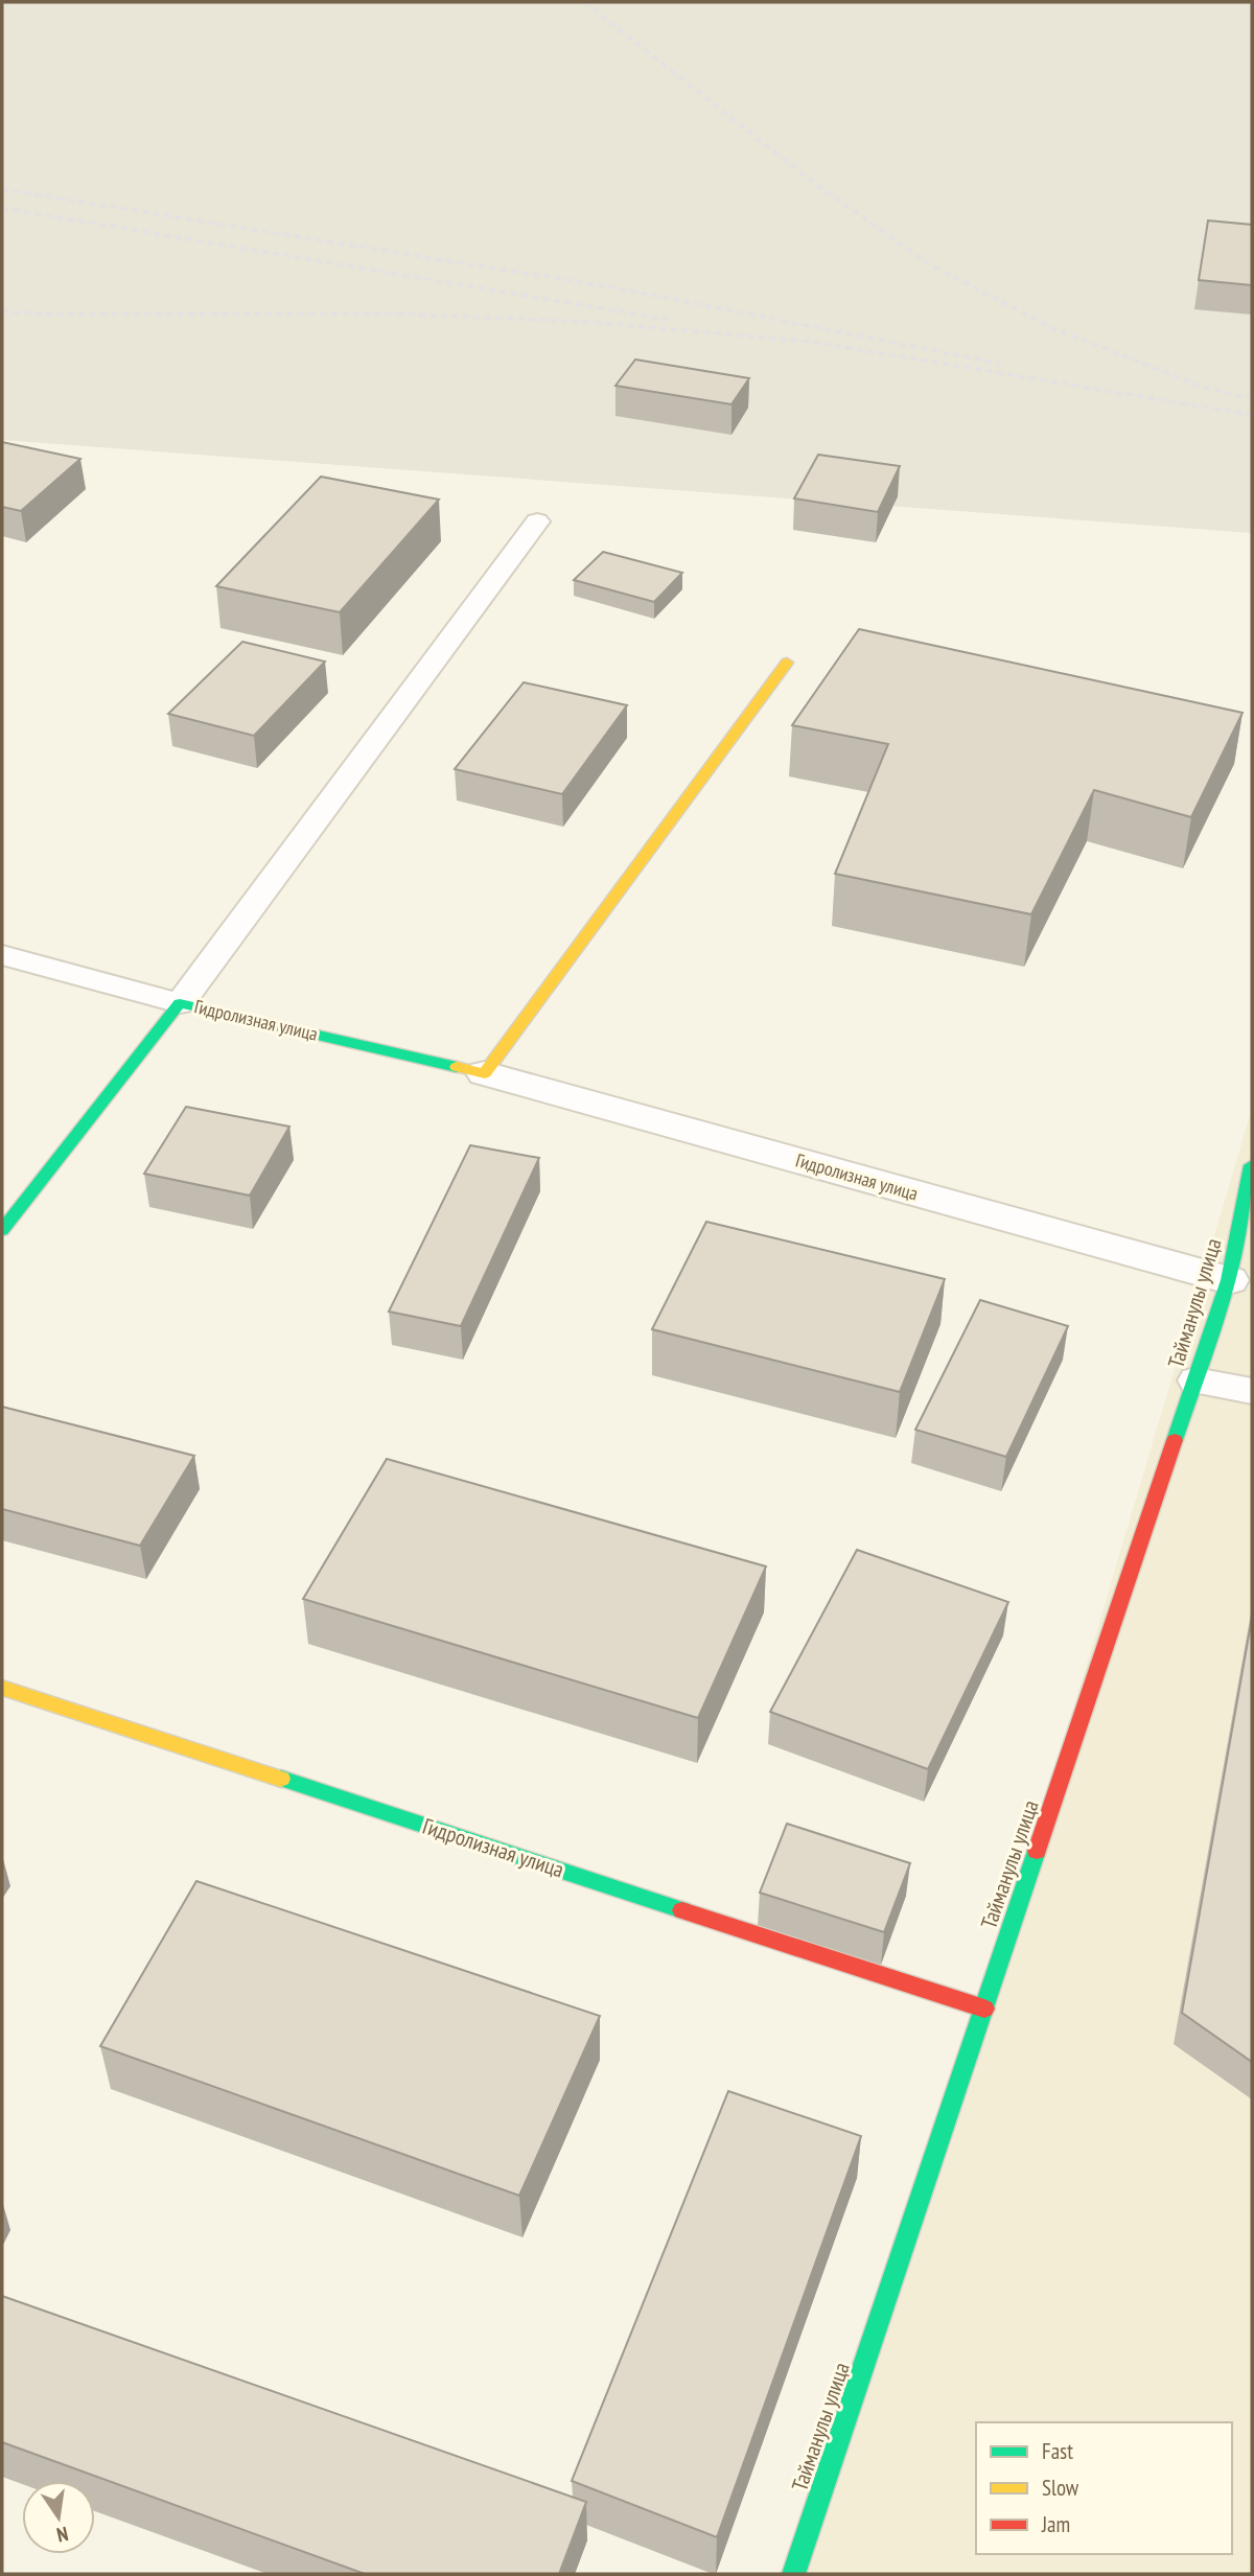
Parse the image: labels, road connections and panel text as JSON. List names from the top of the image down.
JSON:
{
  "streets": {
    "street": ["Гидролизная улица", "Тайманулы улица"]
  },
  "crossings": [
    ["Гидролизная улица", "Тайманулы улица"]
  ],
  "legend": ["Fast", "Slow", "Jam"],
  "north": "bottom"
}
